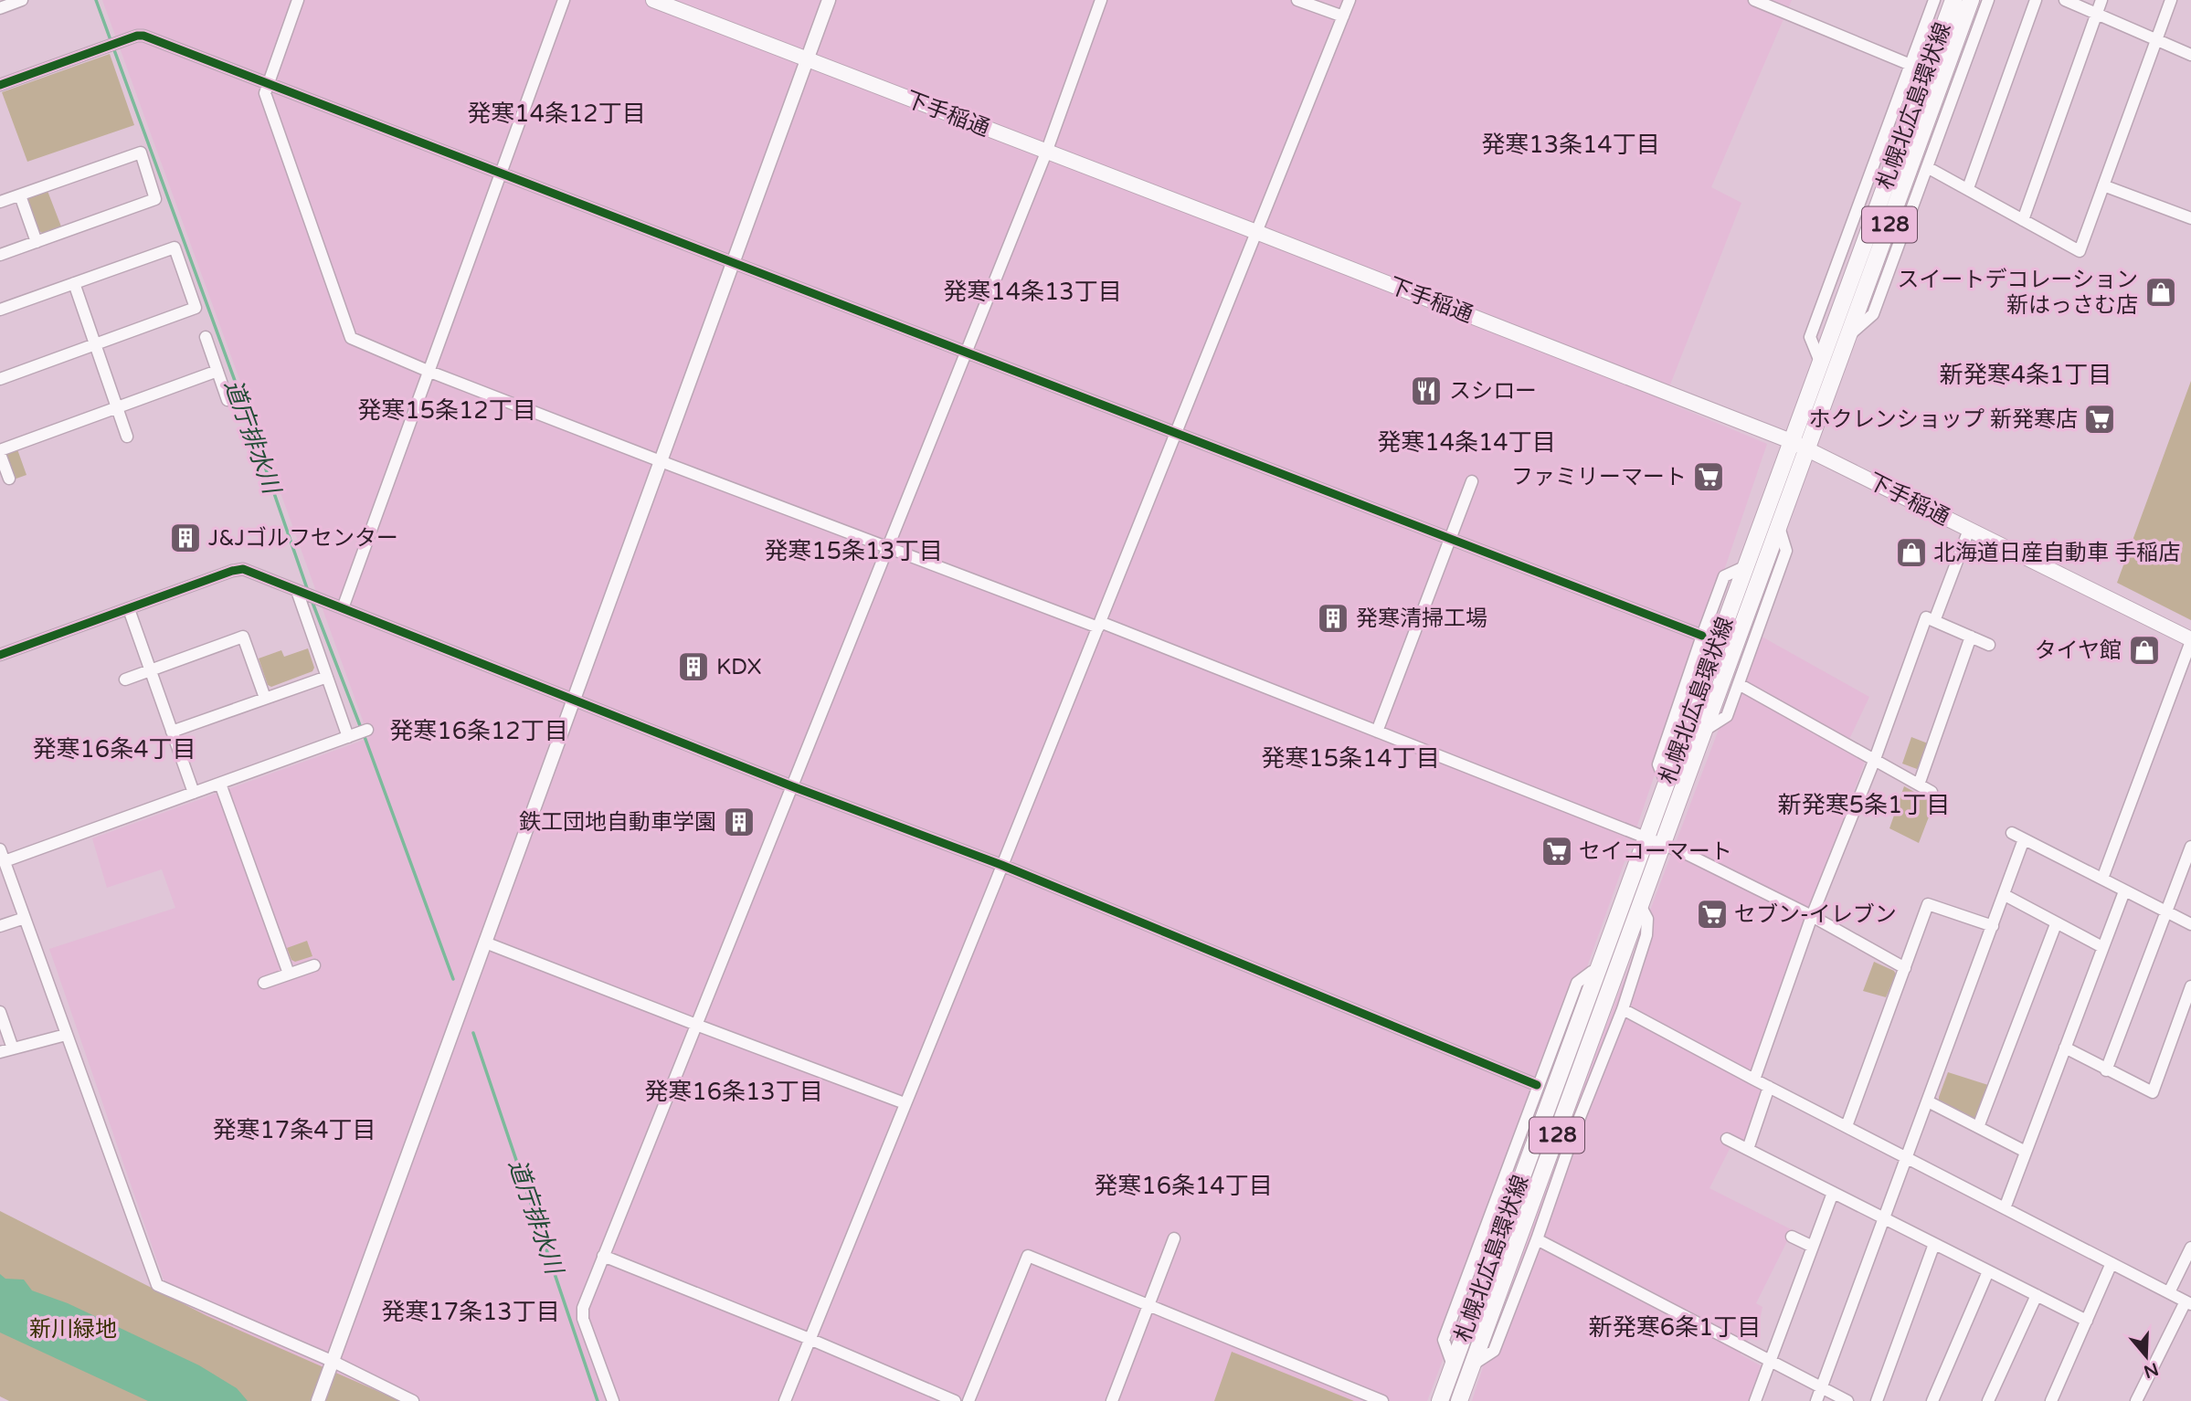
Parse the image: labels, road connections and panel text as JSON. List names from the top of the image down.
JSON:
{
  "streets": {
    "main road": ["札幌北広島環状線", "下手稲通", "128"]
  },
  "crossings": [
    ["札幌北広島環状線", "下手稲通"]
  ],
  "districts": [
    "発寒14条12丁目",
    "発寒13条14丁目",
    "発寒14条13丁目",
    "新発寒4条1丁目",
    "発寒15条12丁目",
    "発寒14条14丁目",
    "発寒15条13丁目",
    "発寒16条12丁目",
    "発寒16条4丁目",
    "発寒15条14丁目",
    "新発寒5条1丁目",
    "発寒16条13丁目",
    "発寒17条4丁目",
    "発寒16条14丁目",
    "発寒17条13丁目",
    "新発寒6条1丁目"
  ],
  "water": ["道庁排水川"],
  "parks": ["新川緑地"],
  "places": {
    "shop": ["スイートデコレーション 新はっさむ店", "北海道日産自動車 手稲店", "タイヤ館"],
    "restaurant": ["スシロー"],
    "supermarket": [
      "ホクレンショップ 新発寒店",
      "ファミリーマート",
      "セイコーマート",
      "セブン-イレブン"
    ],
    "building": [
      "J&Jゴルフセンター",
      "発寒清掃工場",
      "KDX",
      "鉄工団地自動車学園"
    ]
  },
  "north": "bottom"
}
